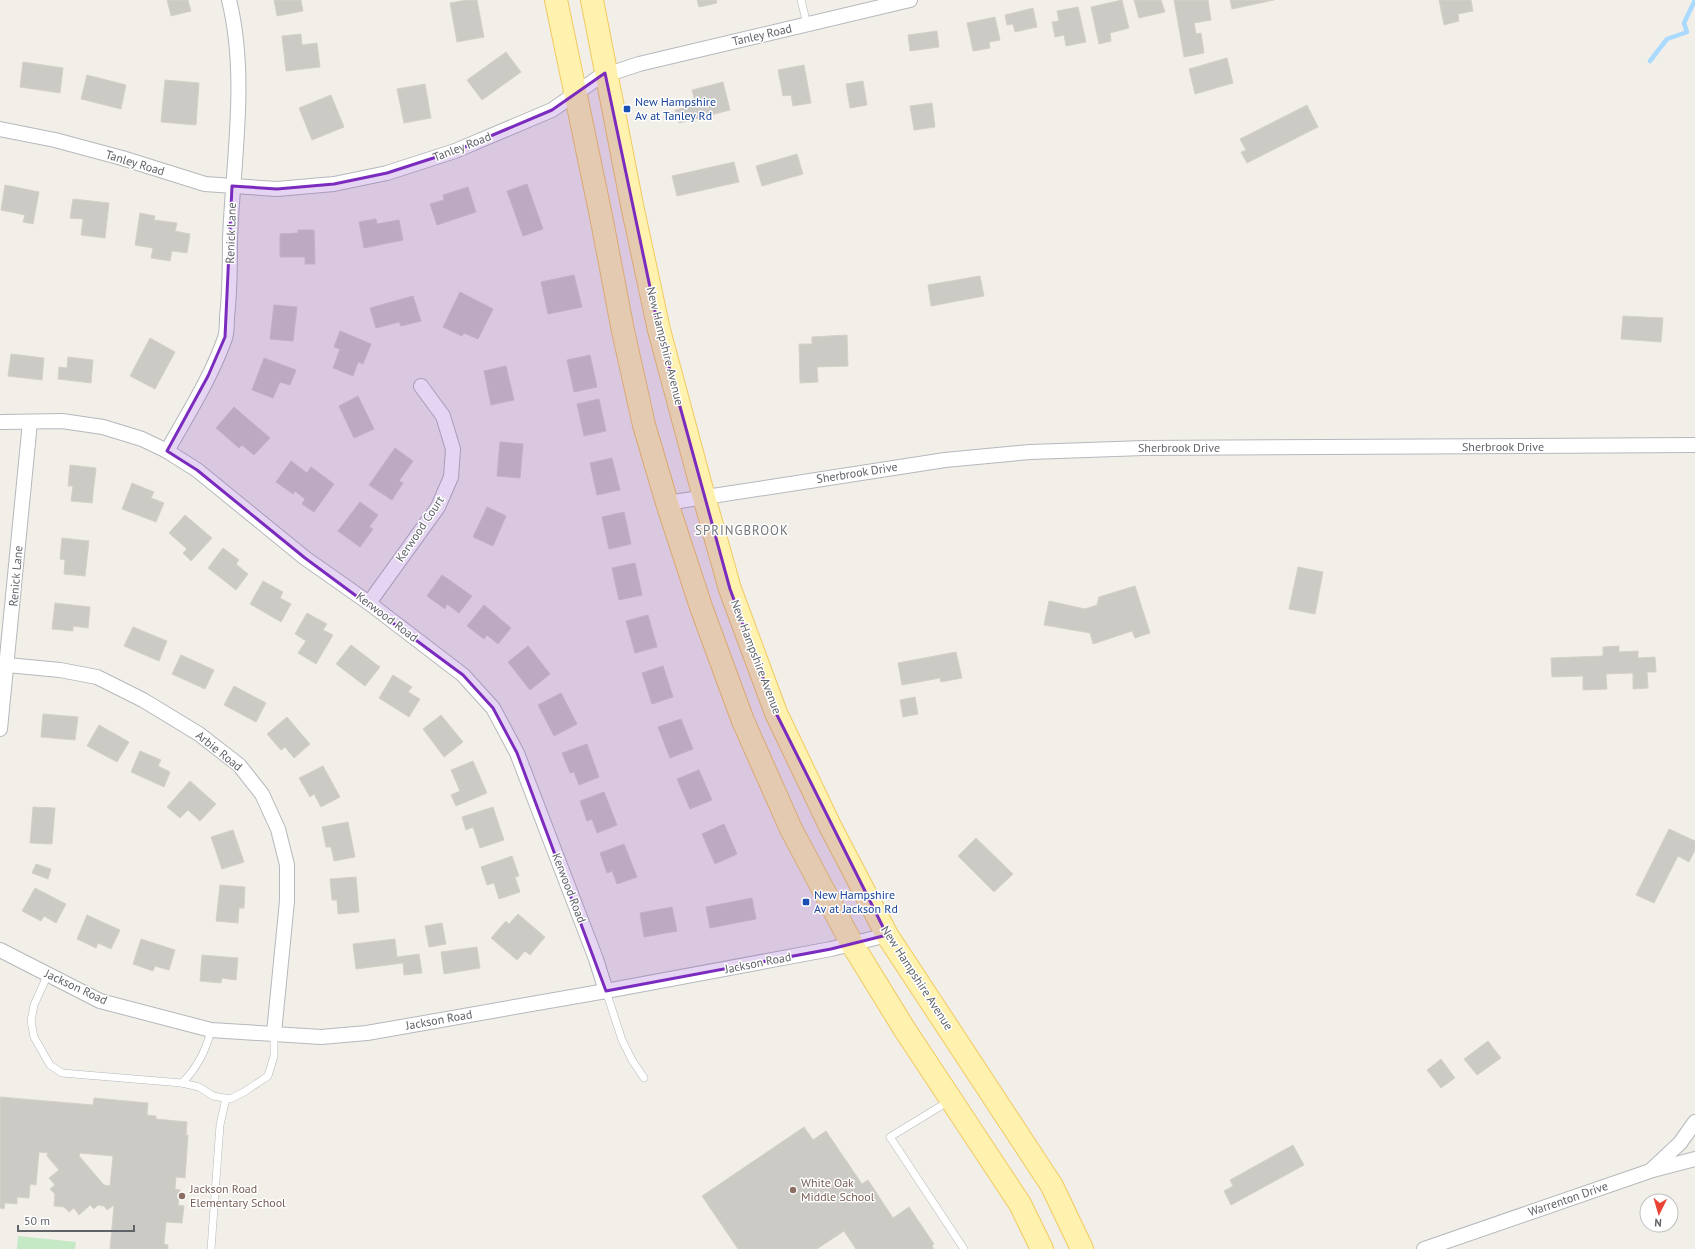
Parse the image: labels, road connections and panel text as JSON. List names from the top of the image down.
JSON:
{
  "streets": {
    "main road": ["New Hampshire Avenue"],
    "street": [
      "Tanley Road",
      "Renick Lane",
      "Sherbrook Drive",
      "Kerwood Court",
      "Kerwood Road",
      "Arbie Road",
      "Jackson Road",
      "Warrenton Drive"
    ]
  },
  "crossings": [
    ["Tanley Road", "Renick Lane"],
    ["Tanley Road", "New Hampshire Avenue"],
    ["Renick Lane", "Kerwood Road"],
    ["Renick Lane", "Arbie Road"],
    ["New Hampshire Avenue", "Sherbrook Drive"],
    ["New Hampshire Avenue", "Jackson Road"],
    ["Kerwood Court", "Kerwood Road"],
    ["Kerwood Road", "Jackson Road"],
    ["Arbie Road", "Jackson Road"]
  ],
  "districts": ["SPRINGBROOK"],
  "places": {
    "transit": ["New Hampshire Av at Tanley Rd", "New Hampshire Av at Jackson Rd"],
    "other": ["White Oak Middle School", "Jackson Road Elementary School"]
  },
  "scale_bar": "50 m",
  "north": "bottom"
}
